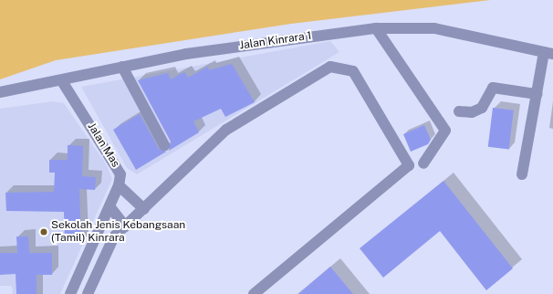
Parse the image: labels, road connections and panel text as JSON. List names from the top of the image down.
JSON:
{
  "streets": {
    "street": ["Jalan Kinrara 1", "Jalan Mas"]
  },
  "crossings": [
    ["Jalan Kinrara 1", "Jalan Mas"]
  ],
  "places": ["Sekolah Jenis Kebangsaan (Tamil) Kinrara"]
}
